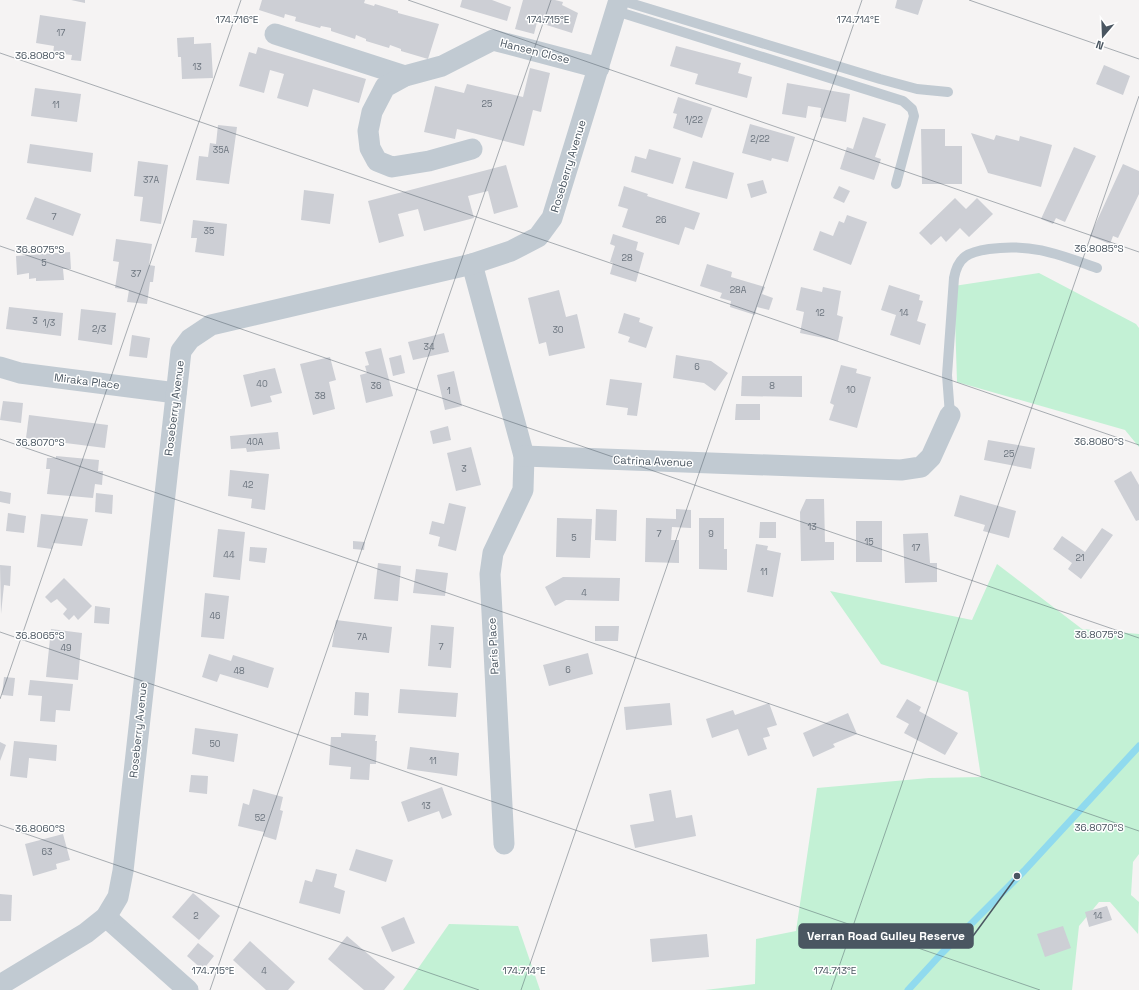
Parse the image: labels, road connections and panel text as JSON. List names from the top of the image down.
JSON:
{
  "streets": {
    "street": [
      "Hansen Close",
      "Roseberry Avenue",
      "Miraka Place",
      "Catrina Avenue",
      "Paris Place"
    ]
  },
  "crossings": [
    ["Hansen Close", "Roseberry Avenue"],
    ["Roseberry Avenue", "Miraka Place"],
    ["Catrina Avenue", "Paris Place"]
  ],
  "places": ["Verran Road Gulley Reserve"],
  "house_numbers": [
    "17",
    "13",
    "25",
    "11",
    "1/22",
    "2/22",
    "35A",
    "37A",
    "7",
    "26",
    "35",
    "28",
    "5",
    "37",
    "28A",
    "12",
    "14",
    "3",
    "1/3",
    "2/3",
    "30",
    "34",
    "6",
    "40",
    "36",
    "8",
    "10",
    "1",
    "38",
    "40A",
    "25",
    "3",
    "42",
    "13",
    "7",
    "9",
    "5",
    "15",
    "17",
    "44",
    "21",
    "11",
    "4",
    "46",
    "7A",
    "7",
    "49",
    "6",
    "48",
    "50",
    "11",
    "13",
    "52",
    "63",
    "2",
    "14",
    "4"
  ],
  "north": "bottom",
  "coordinates": [
    "174.716°E",
    "174.715°E",
    "174.714°E",
    "36.8080°S",
    "36.8085°S",
    "36.8075°S",
    "36.8070°S",
    "36.8065°S",
    "36.8060°S",
    "174.713°E"
  ]
}
